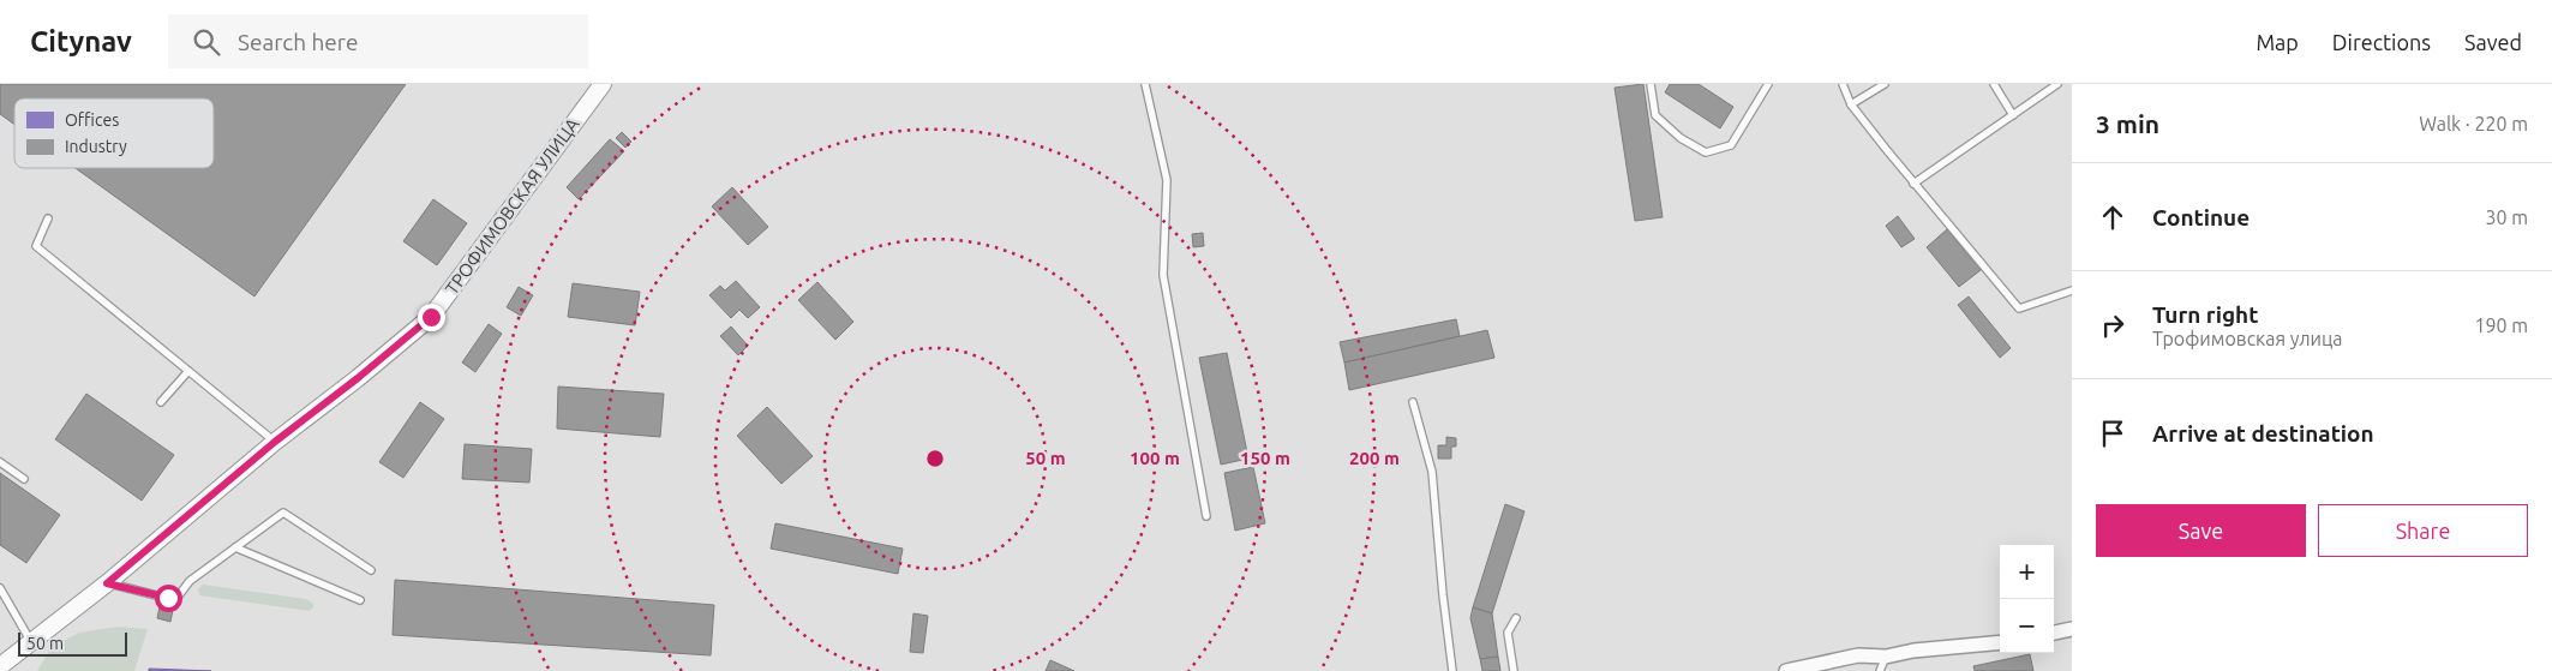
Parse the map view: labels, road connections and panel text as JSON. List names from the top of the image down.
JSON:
{
  "streets": {
    "street": ["ТРОФИМОВСКАЯ УЛИЦА"]
  },
  "legend": ["Offices", "Industry"],
  "scale_bar": "50 m",
  "page": {
    "header": "Citynav",
    "search": "Search here",
    "nav": ["Map", "Directions", "Saved"],
    "heading": ["3 min", "Walk · 220 m"],
    "list": [
      ["Continue", "30 m"],
      ["Turn right", "Трофимовская улица", "190 m"],
      "Arrive at destination"
    ],
    "buttons": ["Save", "Share"],
    "map_buttons": ["+", "−"],
    "scale": "50 m"
  },
  "rings": [
    "50 m",
    "100 m",
    "150 m",
    "200 m"
  ]
}
